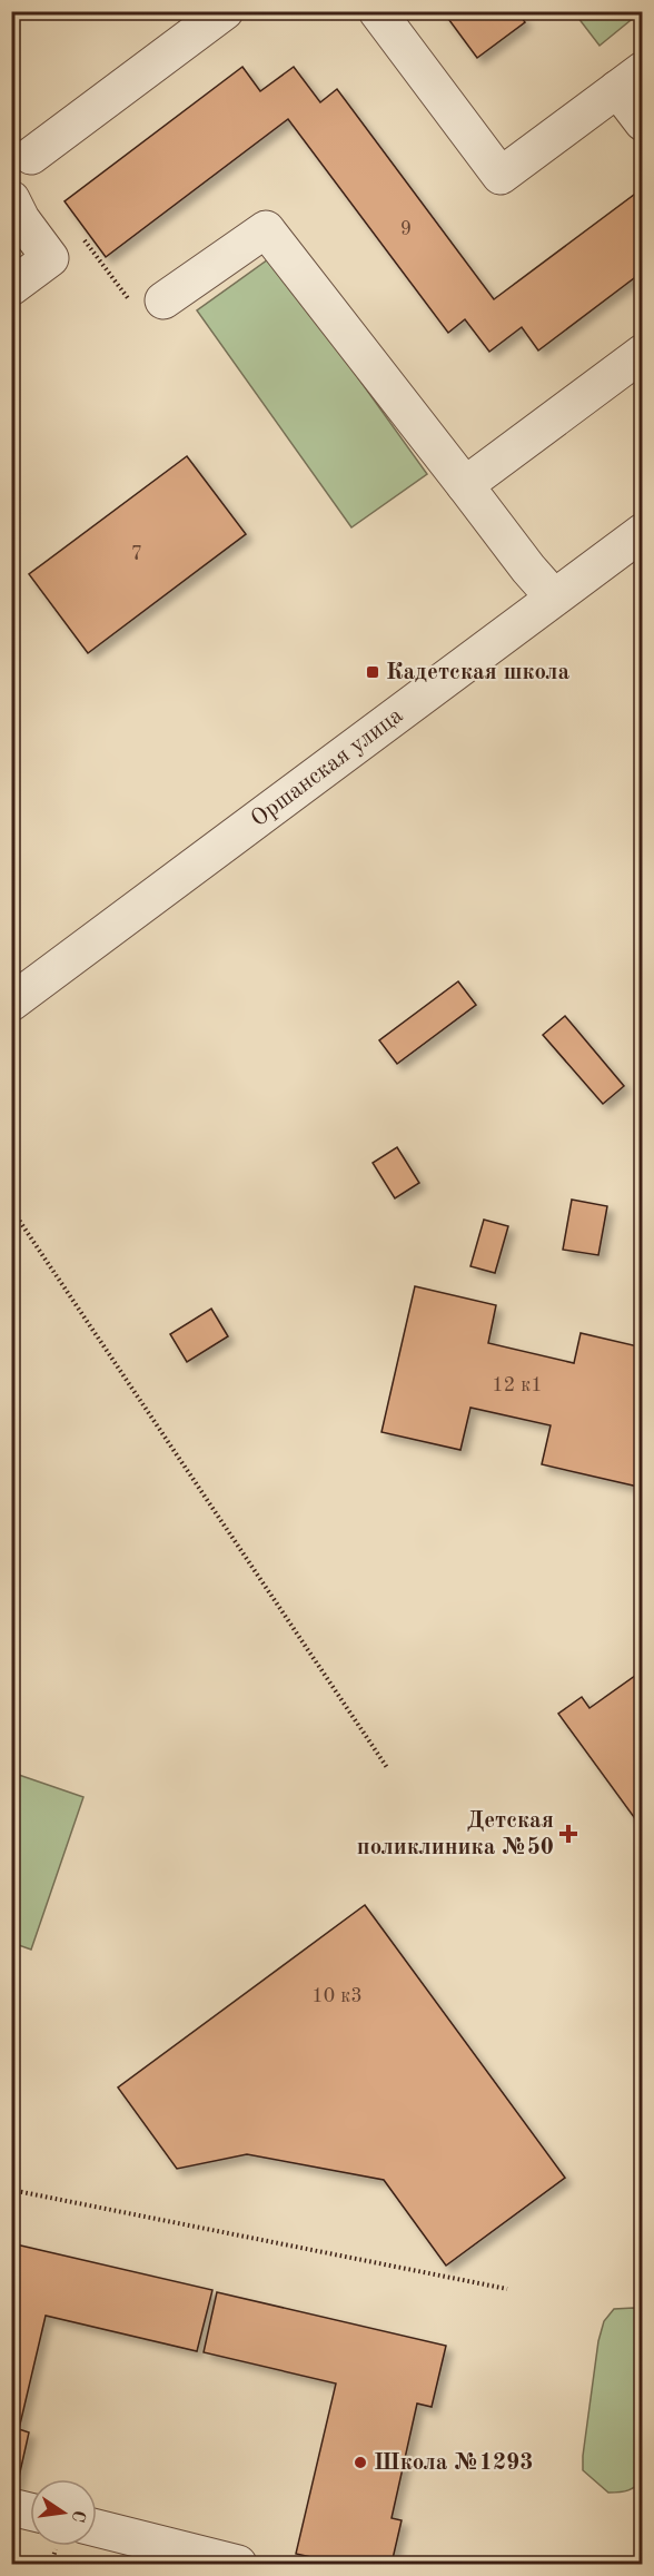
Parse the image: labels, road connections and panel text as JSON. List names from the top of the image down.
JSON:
{
  "streets": {
    "street": ["Оршанская улица"]
  },
  "places": {
    "transit": ["Кадетская школа"],
    "health": ["Детская поликлиника №50"],
    "other": ["Школа №1293"]
  },
  "house_numbers": [
    "9",
    "7",
    "12 к1",
    "10 к3"
  ],
  "north": "right"
}
